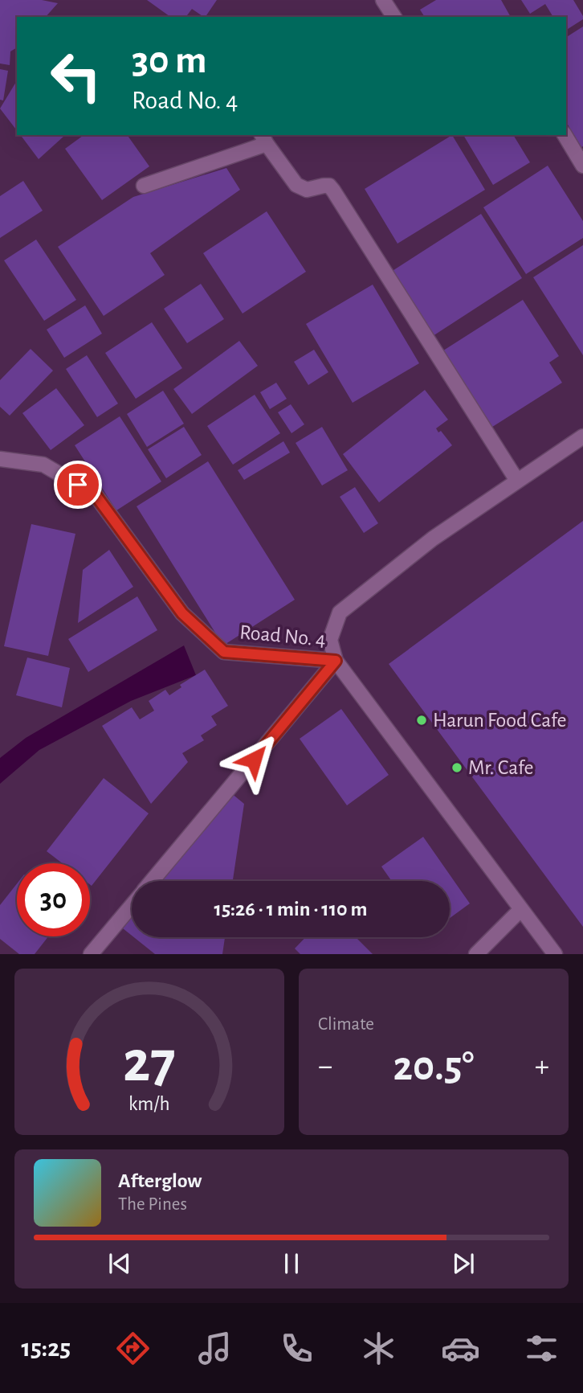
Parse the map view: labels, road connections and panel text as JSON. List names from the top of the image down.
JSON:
{
  "streets": {
    "street": ["Road No. 4"]
  },
  "places": ["Harun Food Cafe", "Mr. Cafe"],
  "page": {
    "turn": ["30 m", "Road No. 4"],
    "limit": "30",
    "trip": "15:26 · 1 min · 110 m",
    "tile": "Climate",
    "heat": ["−", "20.5°", "+"],
    "song": ["Afterglow", "The Pines"],
    "tabs": "15:25",
    "gauge": ["27", "km/h"]
  }
}
